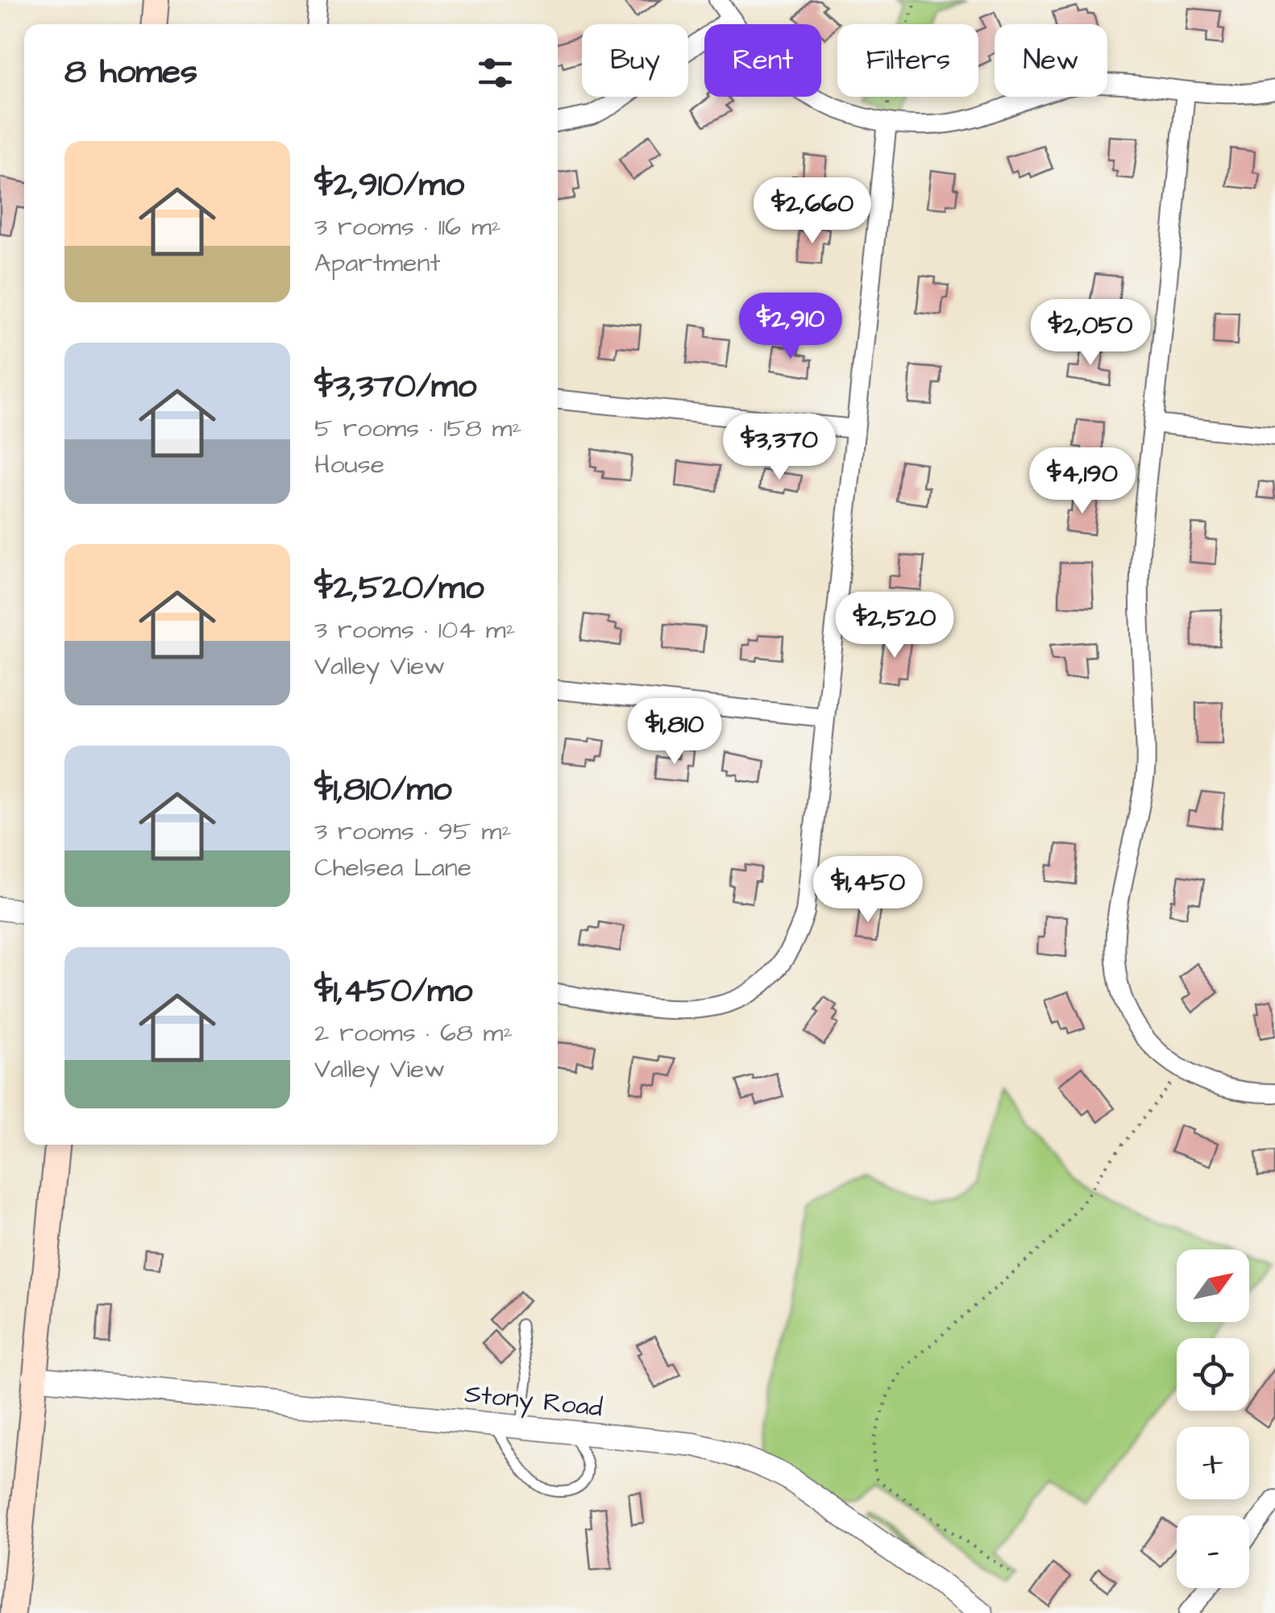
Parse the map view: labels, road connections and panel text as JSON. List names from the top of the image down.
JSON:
{
  "streets": {
    "street": ["Stony Road"]
  },
  "north": "top right",
  "page": {
    "chip": [
      "Buy",
      "Rent",
      "Filters",
      "New"
    ],
    "heading": "8 homes",
    "list": [
      {
        "name": "$2,910/mo",
        "note": "3 rooms · 116 m² · Apartment"
      },
      {
        "name": "$3,370/mo",
        "note": "5 rooms · 158 m² · House"
      },
      {
        "name": "$2,520/mo",
        "note": "3 rooms · 104 m² · Valley View"
      },
      {
        "name": "$1,810/mo",
        "note": "3 rooms · 95 m² · Chelsea Lane"
      },
      {
        "name": "$1,450/mo",
        "note": "2 rooms · 68 m² · Valley View"
      }
    ],
    "price": [
      "$2,660",
      "$2,910",
      "$2,050",
      "$3,370",
      "$4,190",
      "$2,520",
      "$1,810",
      "$1,450"
    ],
    "map_buttons": ["+", "−"]
  }
}
